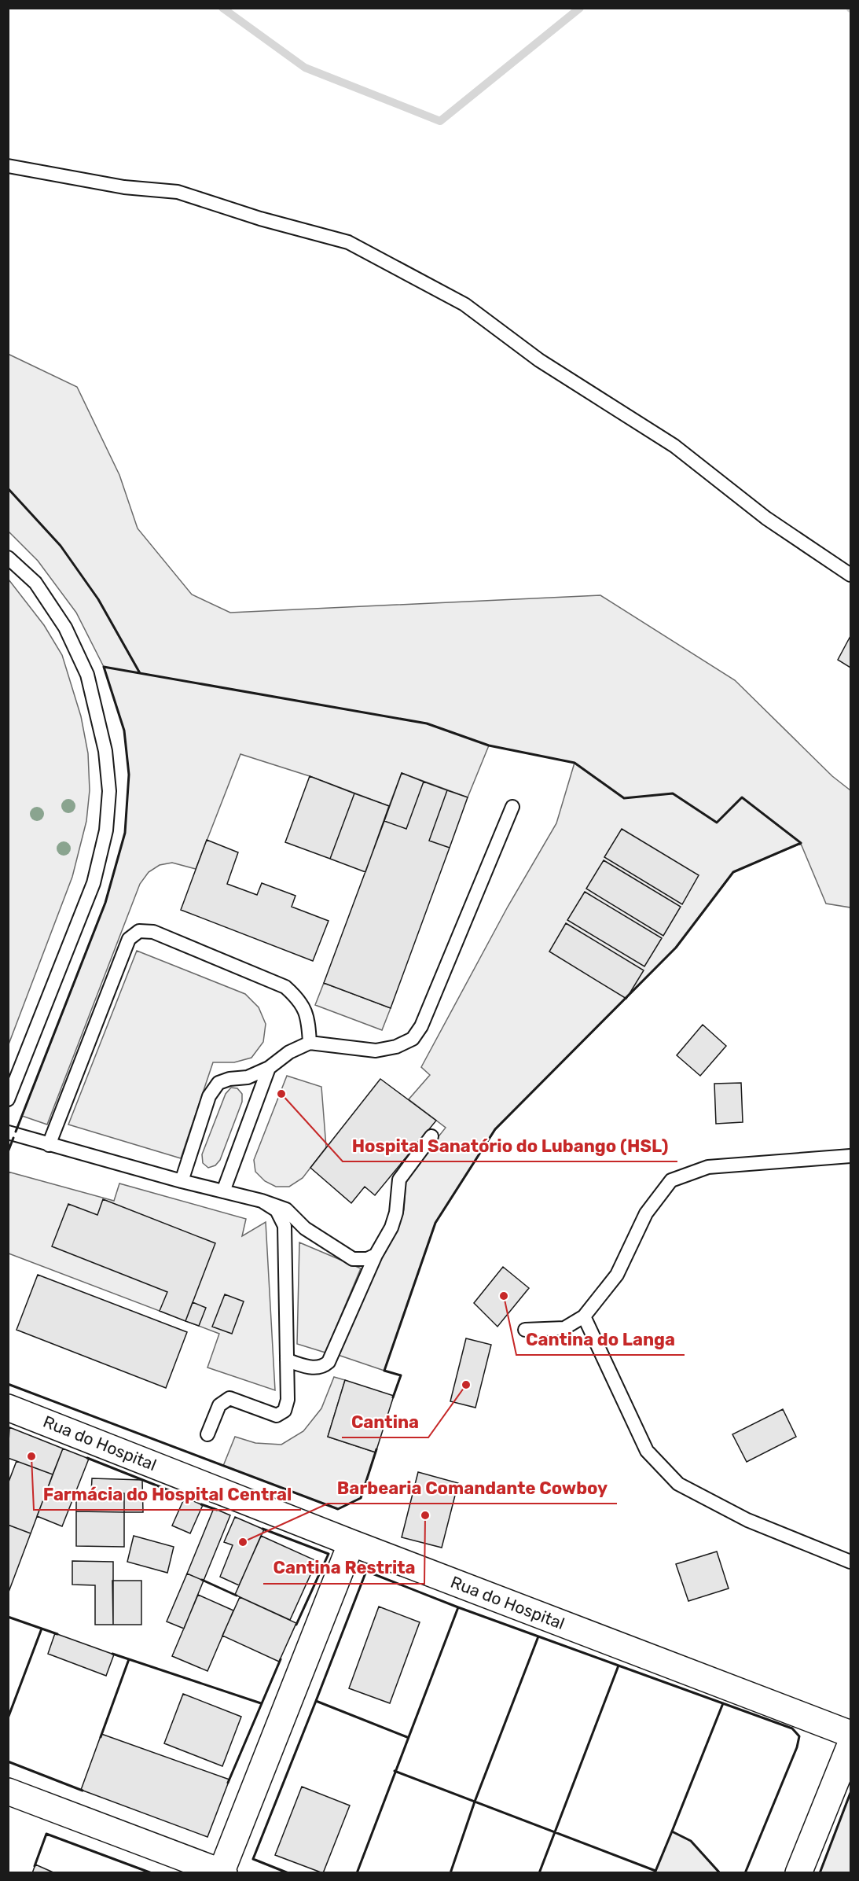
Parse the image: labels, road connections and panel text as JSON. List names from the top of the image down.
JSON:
{
  "streets": {
    "street": ["Rua do Hospital"]
  },
  "places": [
    "Hospital Sanatório do Lubango (HSL)",
    "Cantina do Langa",
    "Cantina",
    "Farmácia do Hospital Central",
    "Cantina Restrita",
    "Barbearia Comandante Cowboy"
  ]
}
